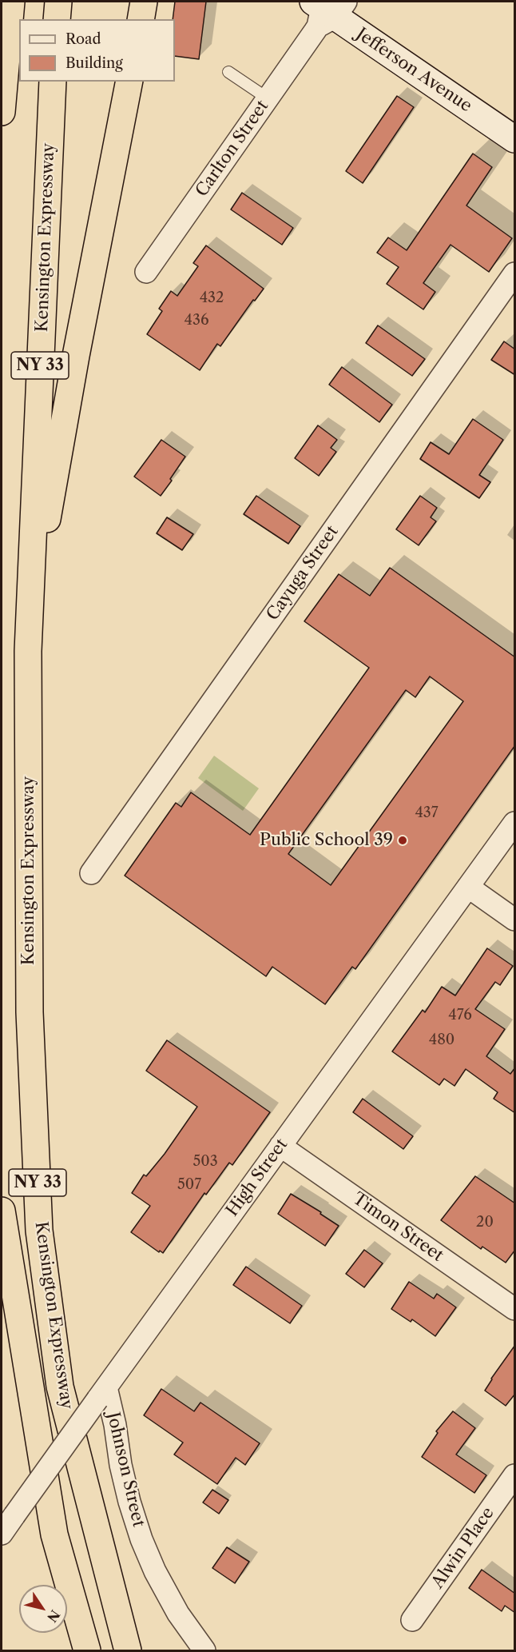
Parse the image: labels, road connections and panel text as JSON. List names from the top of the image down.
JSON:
{
  "streets": {
    "highway": ["Kensington Expressway", "NY 33"],
    "street": [
      "Jefferson Avenue",
      "Carlton Street",
      "Cayuga Street",
      "High Street",
      "Timon Street",
      "Johnson Street",
      "Alwin Place"
    ]
  },
  "crossings": [
    ["Jefferson Avenue", "Carlton Street"],
    ["High Street", "Timon Street"],
    ["High Street", "Johnson Street"]
  ],
  "places": ["Public School 39"],
  "house_numbers": [
    "432",
    "436",
    "437",
    "476",
    "480",
    "503",
    "507",
    "20"
  ],
  "legend": ["Road", "Building"],
  "north": "bottom right"
}
